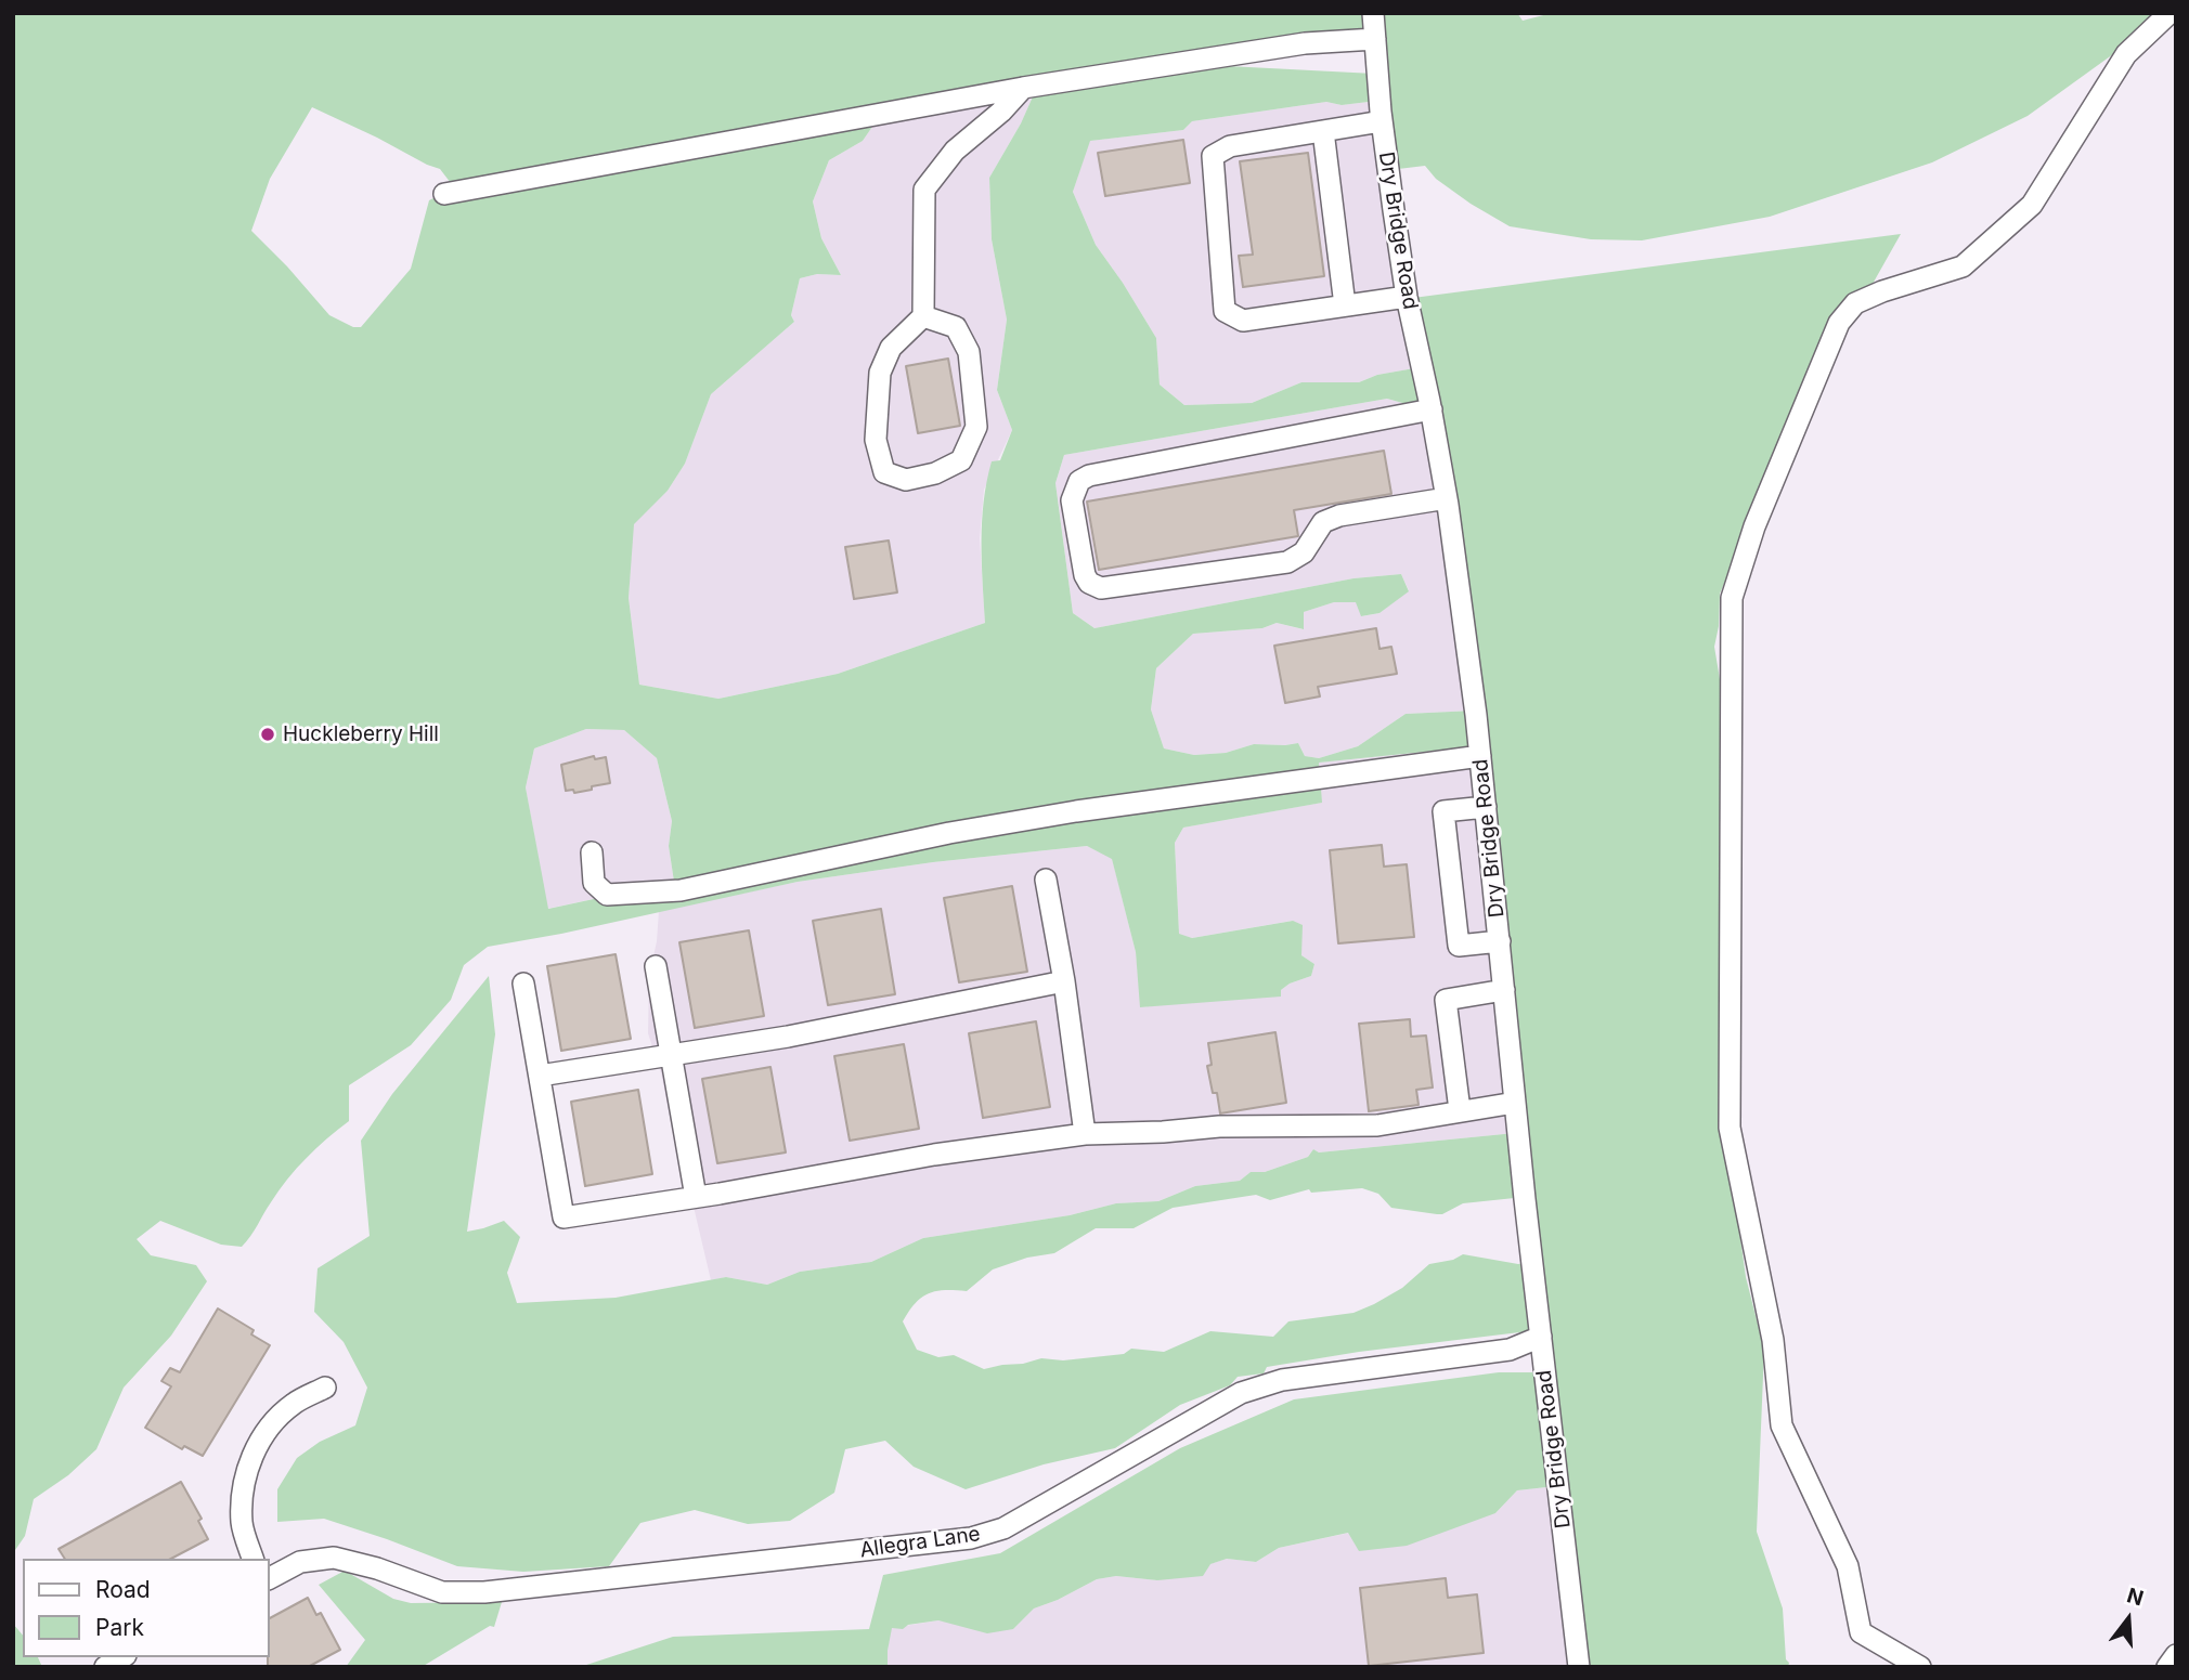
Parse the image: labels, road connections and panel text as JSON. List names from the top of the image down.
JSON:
{
  "streets": {
    "street": ["Dry Bridge Road", "Allegra Lane"]
  },
  "crossings": [
    ["Dry Bridge Road", "Allegra Lane"]
  ],
  "places": ["Huckleberry Hill"],
  "legend": ["Road", "Park"],
  "north": "top"
}
